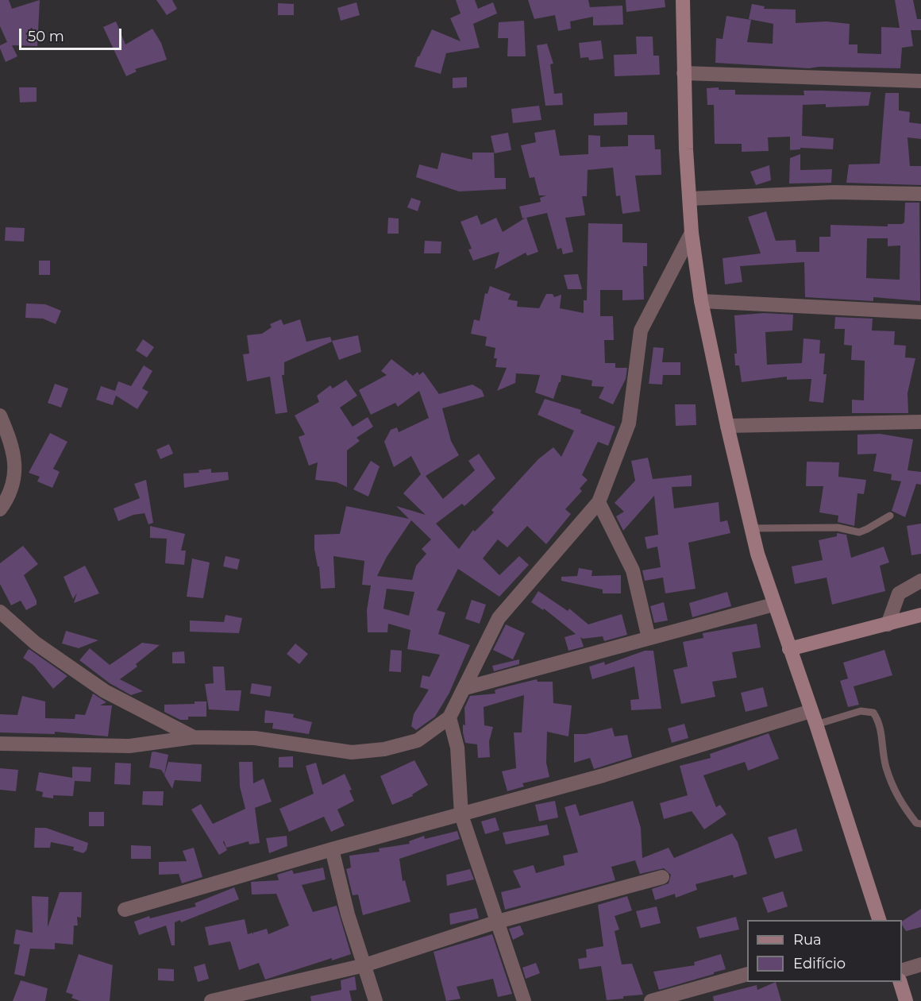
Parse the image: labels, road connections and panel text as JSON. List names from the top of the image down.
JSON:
{
  "legend": ["Rua", "Edifício"],
  "scale_bar": "50 m"
}
